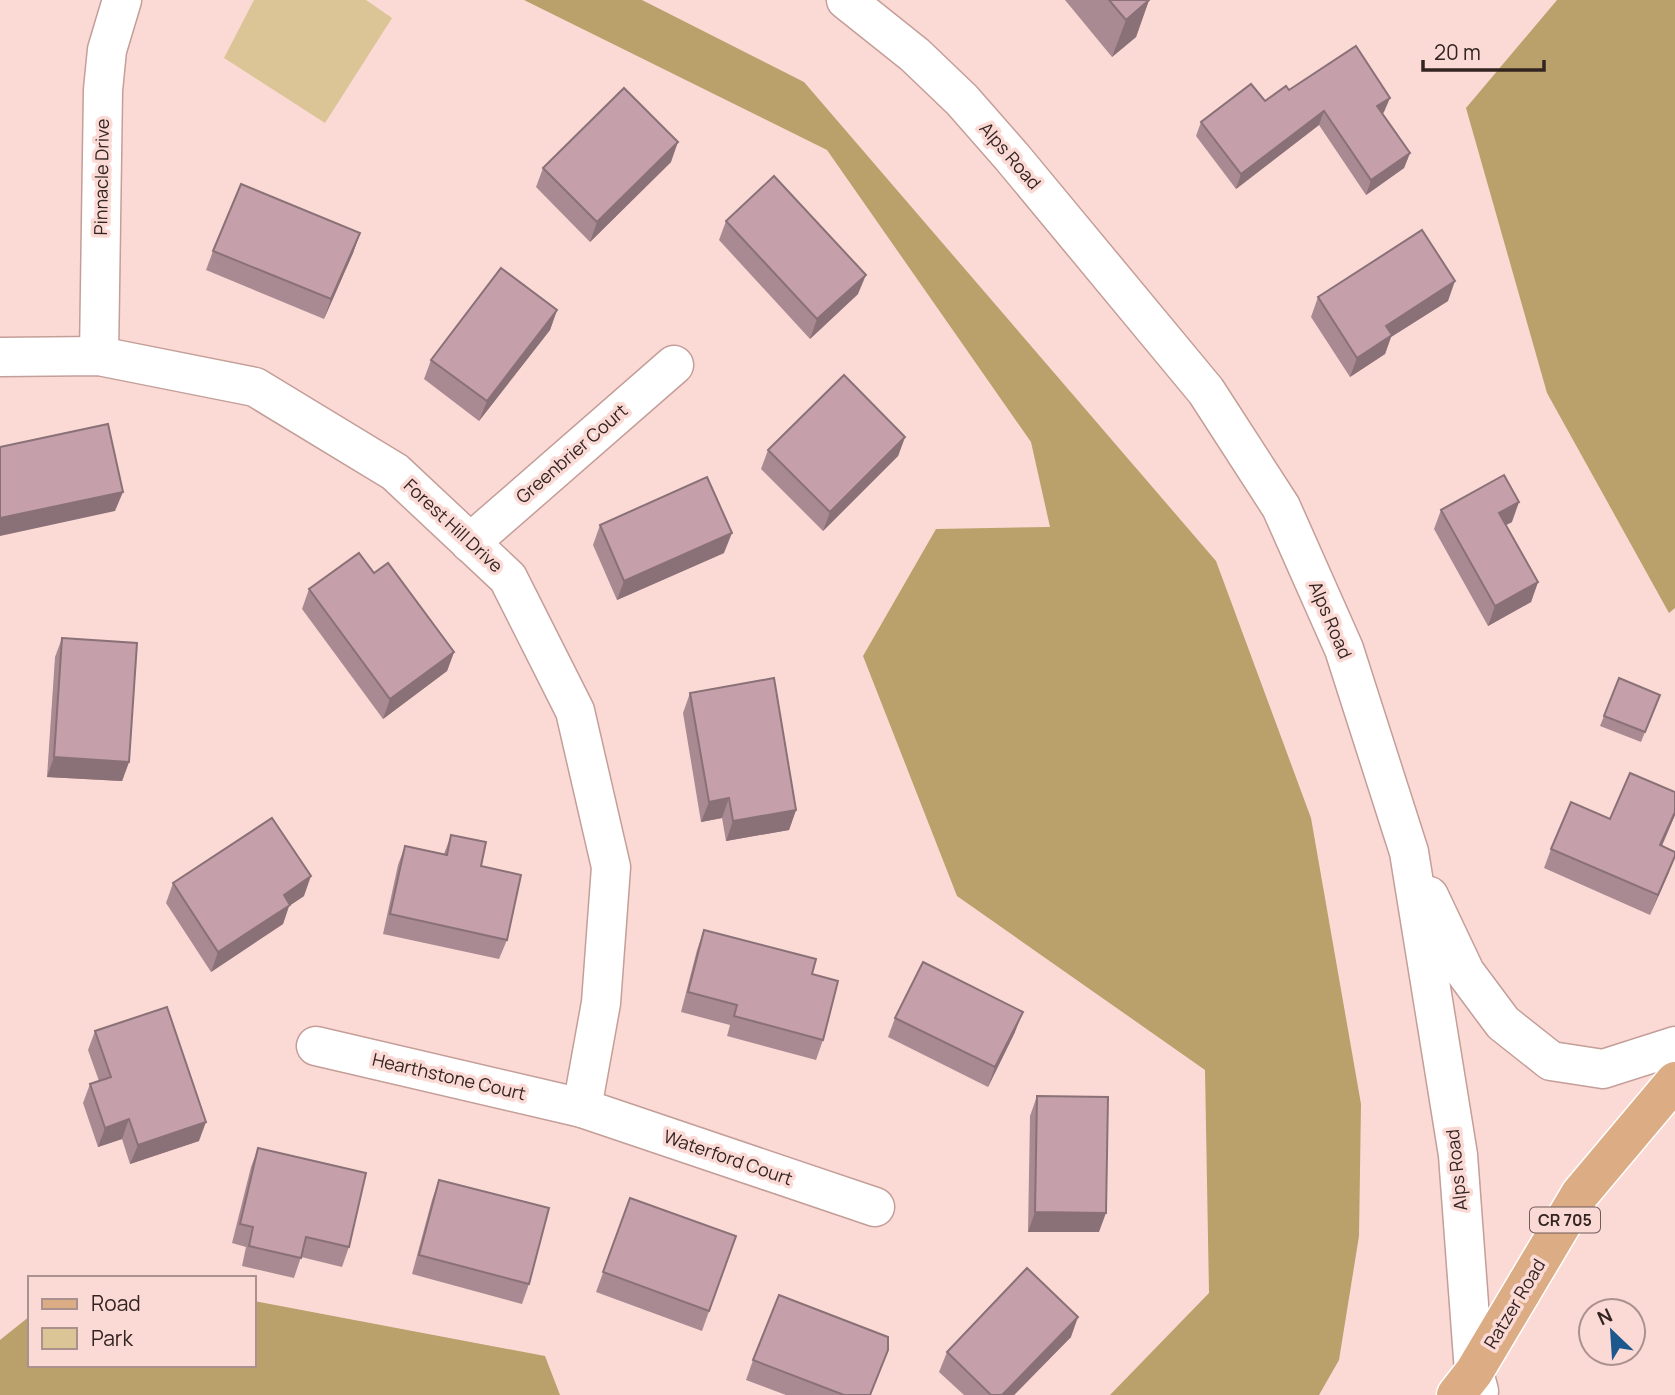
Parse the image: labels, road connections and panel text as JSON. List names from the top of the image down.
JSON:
{
  "streets": {
    "main road": ["CR 705", "Ratzer Road"],
    "street": [
      "Alps Road",
      "Pinnacle Drive",
      "Greenbrier Court",
      "Forest Hill Drive",
      "Hearthstone Court",
      "Waterford Court"
    ]
  },
  "crossings": [
    ["Alps Road", "Ratzer Road"],
    ["Pinnacle Drive", "Forest Hill Drive"],
    ["Greenbrier Court", "Forest Hill Drive"],
    ["Forest Hill Drive", "Hearthstone Court"],
    ["Forest Hill Drive", "Waterford Court"],
    ["Hearthstone Court", "Waterford Court"]
  ],
  "legend": ["Road", "Park"],
  "scale_bar": "20 m",
  "north": "top left"
}
